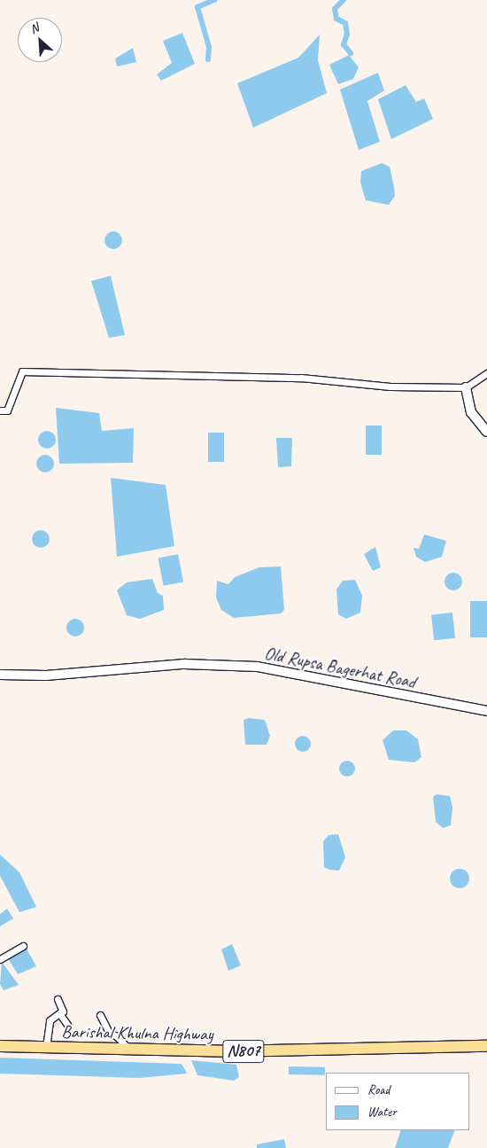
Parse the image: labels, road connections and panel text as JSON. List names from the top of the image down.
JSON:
{
  "streets": {
    "highway": ["Barishal Khulna Highway", "N807"],
    "street": ["Old Rupsa Bagerhat Road"]
  },
  "legend": ["Road", "Water"],
  "north": "top left"
}
